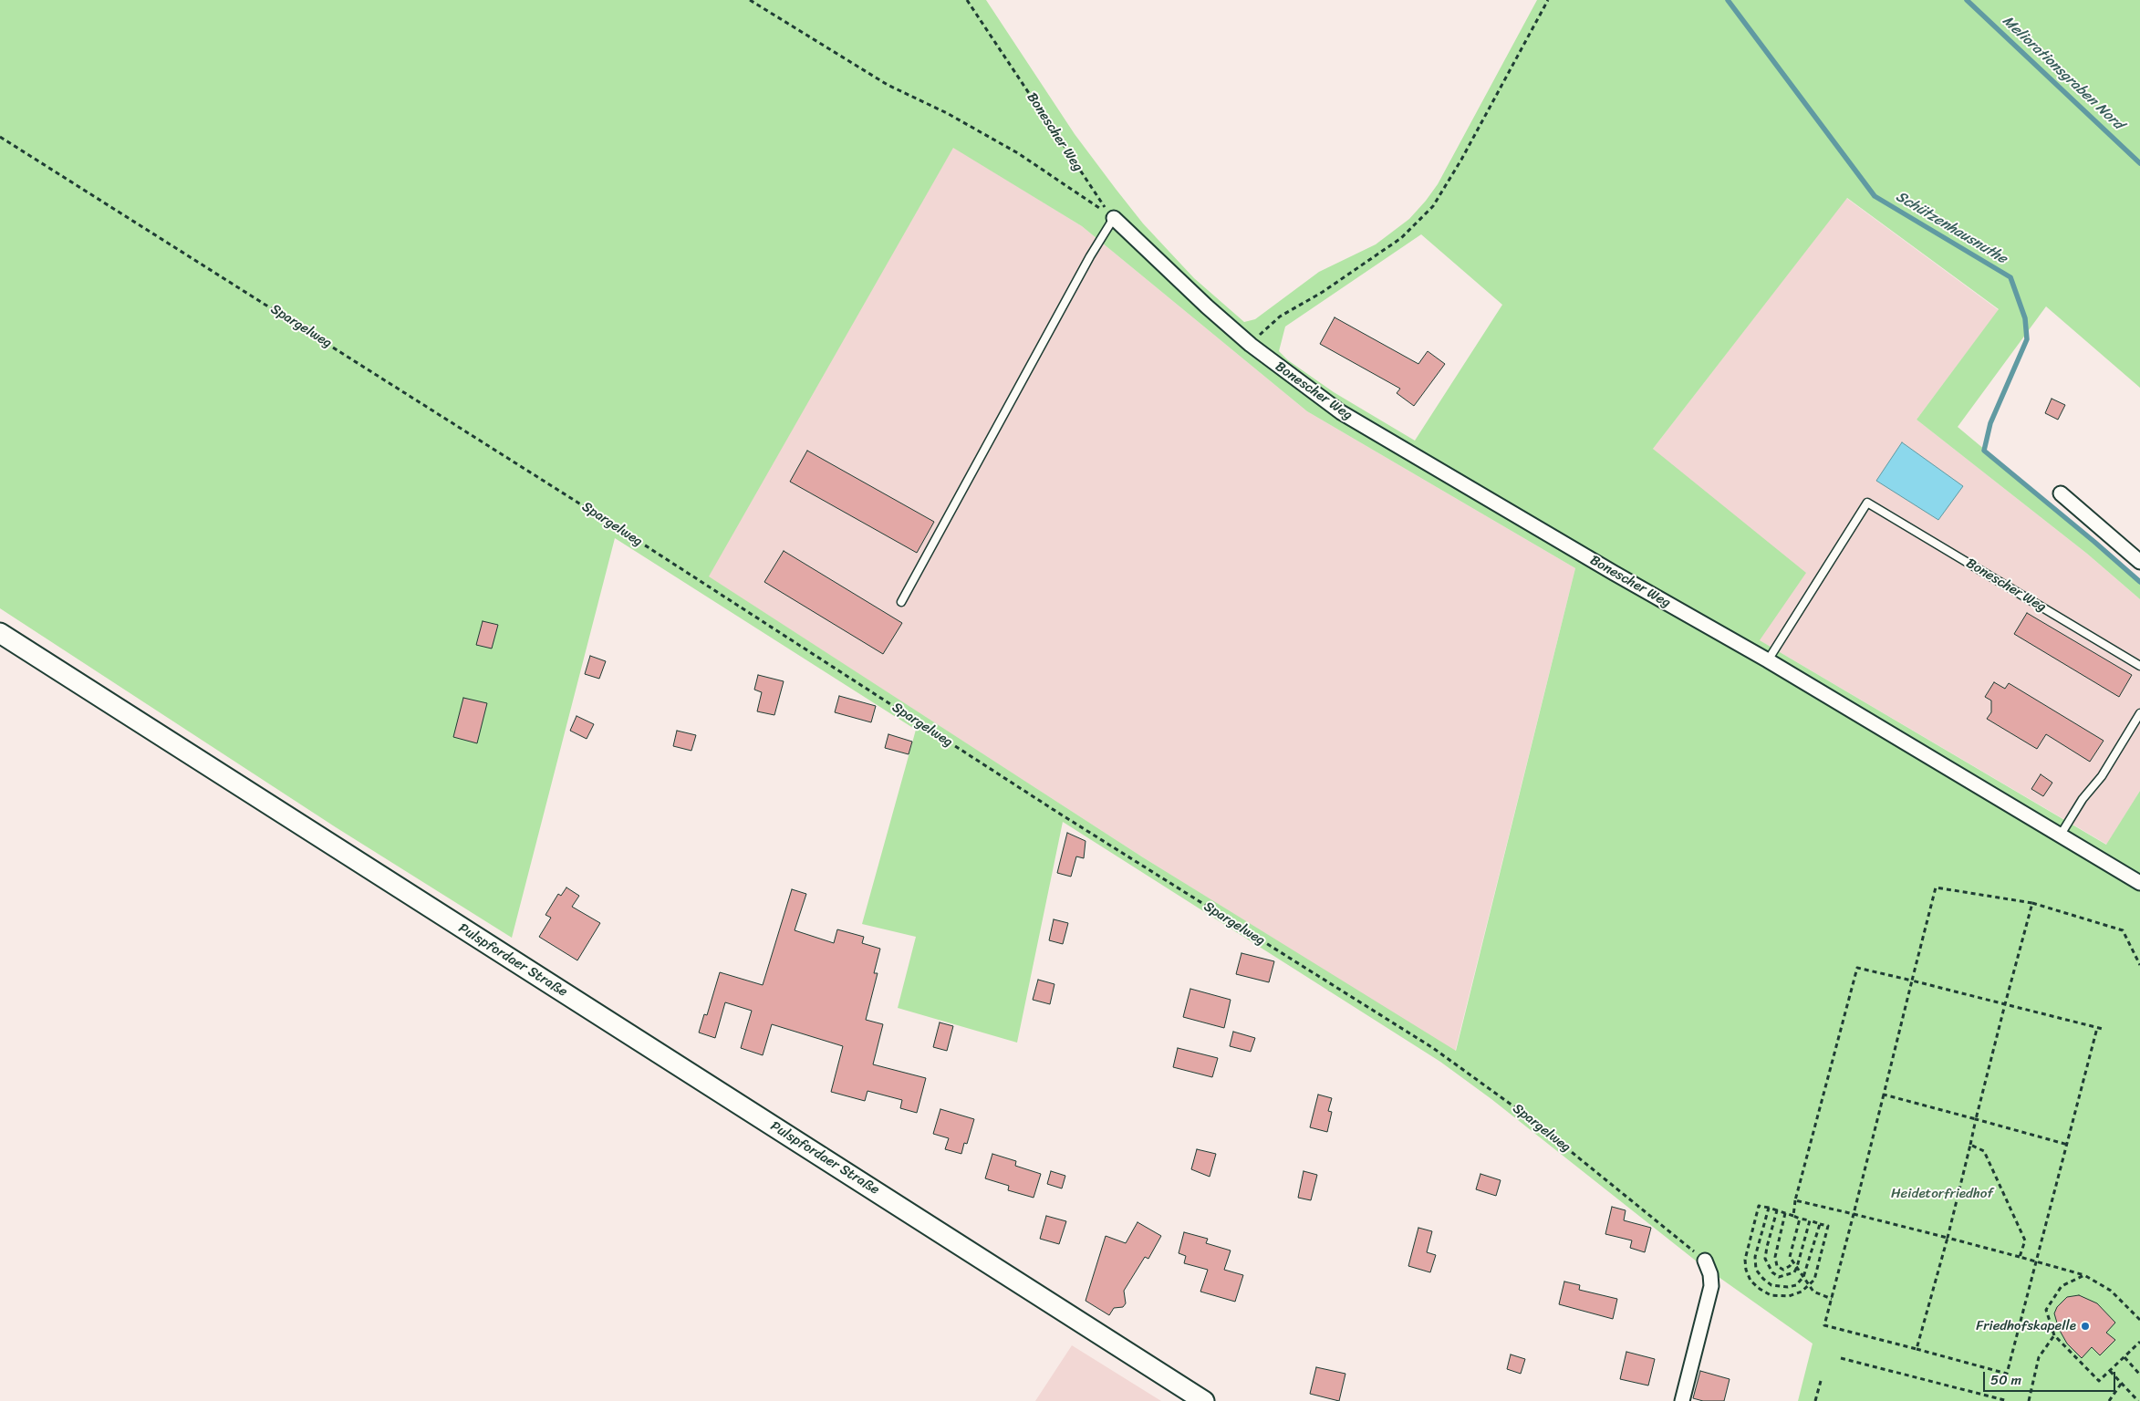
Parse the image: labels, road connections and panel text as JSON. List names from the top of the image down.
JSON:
{
  "streets": {
    "main road": ["Pulspfordaer Straße"],
    "street": ["Bonescher Weg"],
    "path": ["Spargelweg"]
  },
  "water": ["Meliorationsgraben Nord", "Schützenhausnuthe"],
  "parks": ["Heidetorfriedhof"],
  "places": ["Friedhofskapelle"],
  "scale_bar": "50 m"
}
